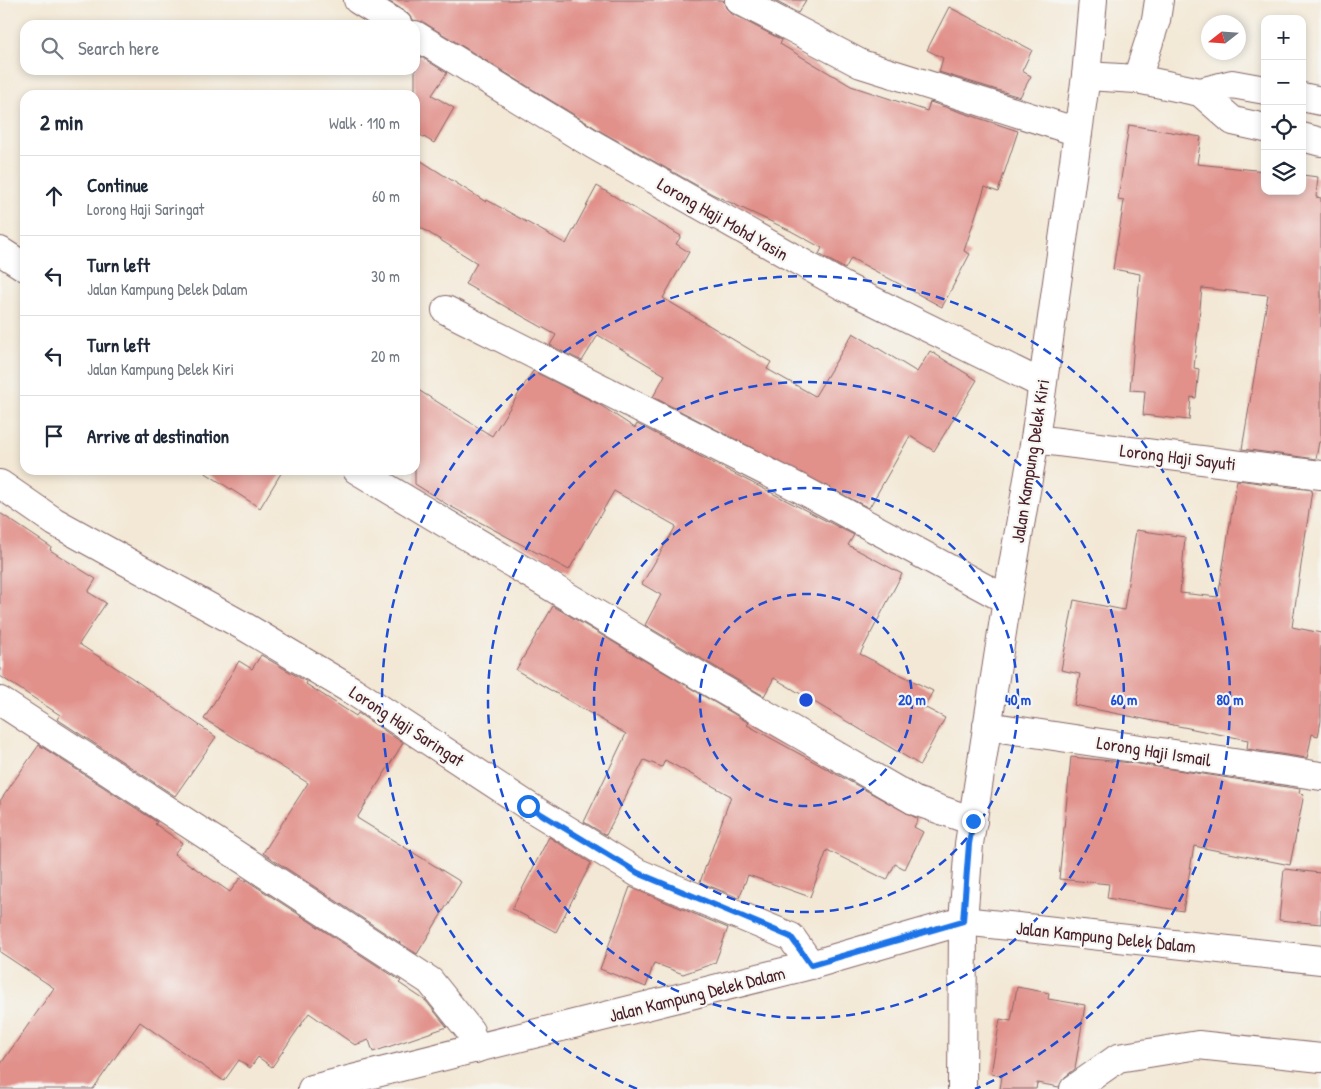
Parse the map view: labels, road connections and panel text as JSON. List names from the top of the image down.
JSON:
{
  "streets": {
    "street": [
      "Lorong Haji Mohd Yasin",
      "Lorong Haji Sayuti",
      "Jalan Kampung Delek Kiri",
      "Lorong Haji Saringat",
      "Lorong Haji Ismail",
      "Jalan Kampung Delek Dalam"
    ]
  },
  "crossings": [
    ["Lorong Haji Mohd Yasin", "Jalan Kampung Delek Kiri"],
    ["Lorong Haji Sayuti", "Jalan Kampung Delek Kiri"],
    ["Jalan Kampung Delek Kiri", "Lorong Haji Ismail"],
    ["Jalan Kampung Delek Kiri", "Jalan Kampung Delek Dalam"],
    ["Lorong Haji Saringat", "Jalan Kampung Delek Dalam"]
  ],
  "north": "left",
  "page": {
    "map_buttons": ["+", "−"],
    "search": "Search here",
    "heading": ["2 min", "Walk · 110 m"],
    "list": [
      ["Continue", "Lorong Haji Saringat", "60 m"],
      ["Turn left", "Jalan Kampung Delek Dalam", "30 m"],
      ["Turn left", "Jalan Kampung Delek Kiri", "20 m"],
      "Arrive at destination"
    ]
  },
  "rings": [
    "20 m",
    "40 m",
    "60 m",
    "80 m"
  ]
}
